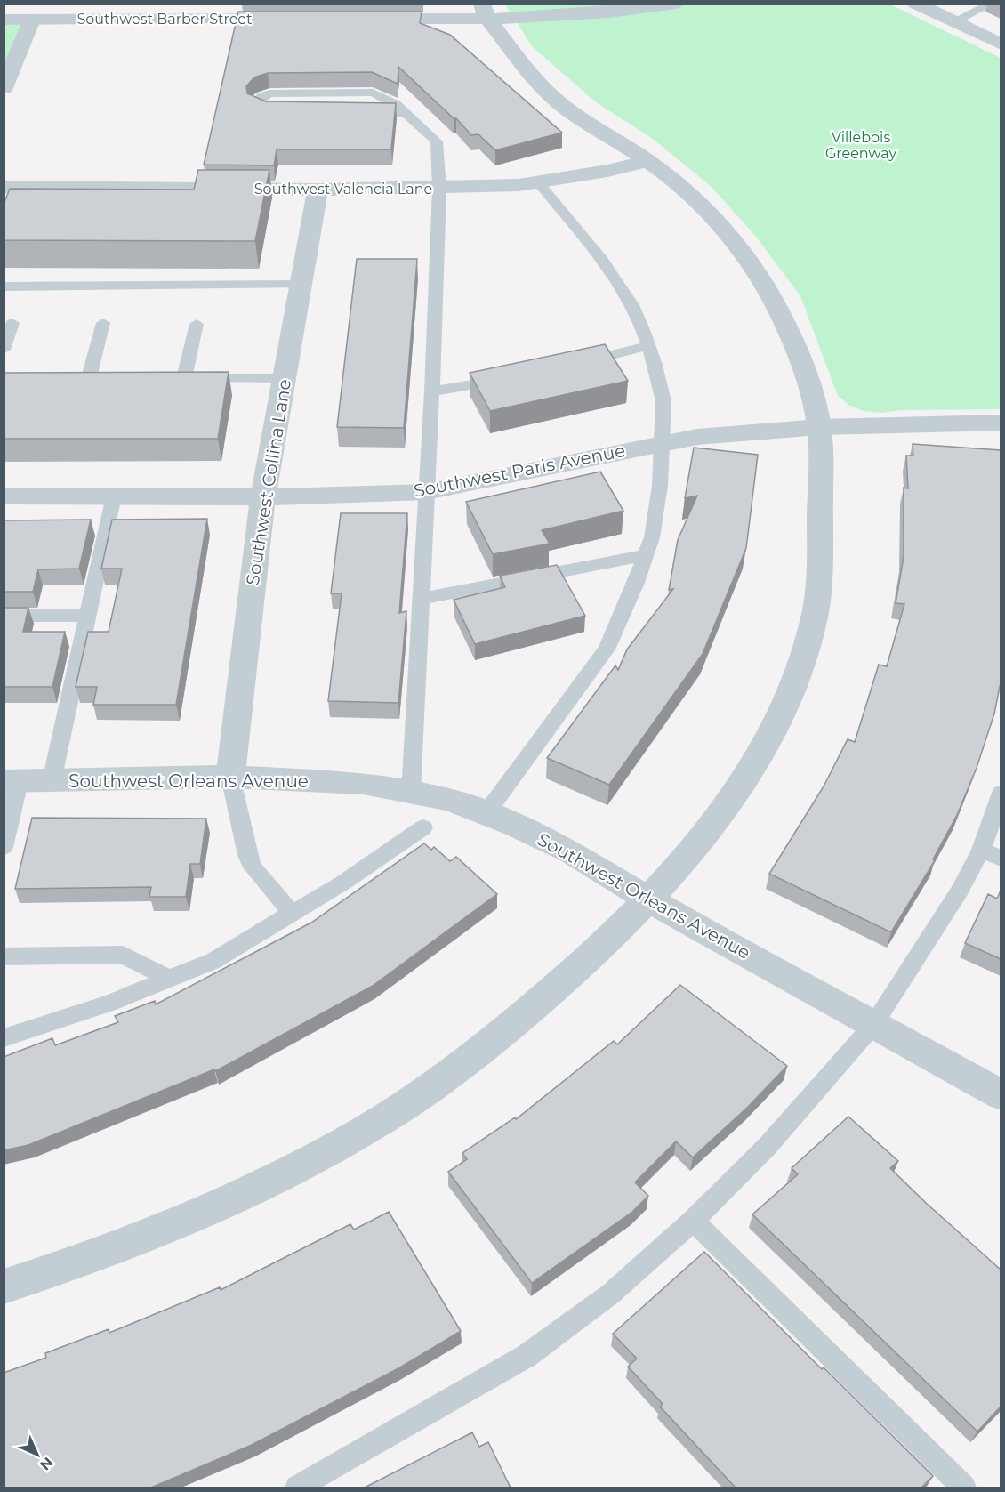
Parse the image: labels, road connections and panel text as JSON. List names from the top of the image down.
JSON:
{
  "streets": {
    "street": [
      "Southwest Barber Street",
      "Southwest Valencia Lane",
      "Southwest Paris Avenue",
      "Southwest Collina Lane",
      "Southwest Orleans Avenue"
    ]
  },
  "crossings": [
    ["Southwest Valencia Lane", "Southwest Collina Lane"],
    ["Southwest Paris Avenue", "Southwest Collina Lane"],
    ["Southwest Collina Lane", "Southwest Orleans Avenue"]
  ],
  "parks": ["Villebois Greenway"],
  "north": "bottom right"
}
